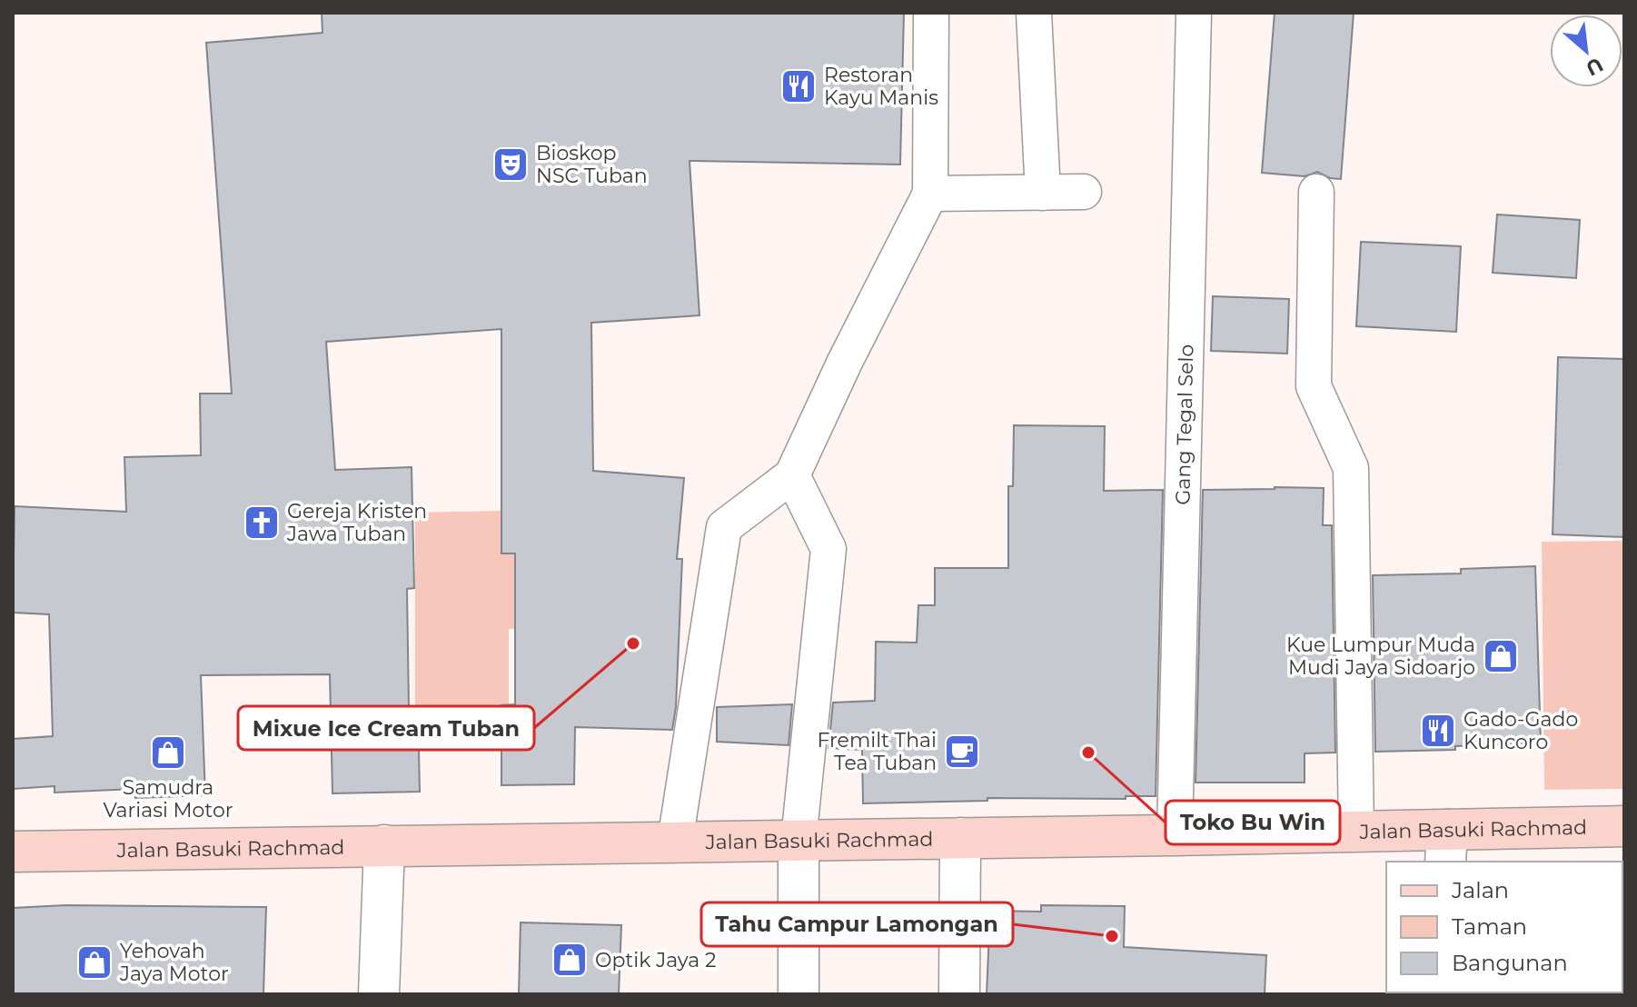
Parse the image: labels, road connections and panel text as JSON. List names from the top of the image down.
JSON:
{
  "streets": {
    "main road": ["Jalan Basuki Rachmad"],
    "lane": ["Gang Tegal Selo"]
  },
  "crossings": [
    ["Gang Tegal Selo", "Jalan Basuki Rachmad"]
  ],
  "places": {
    "restaurant": ["Restoran Kayu Manis", "Gado-Gado Kuncoro"],
    "theatre": ["Bioskop NSC Tuban"],
    "church": ["Gereja Kristen Jawa Tuban"],
    "other": ["Mixue Ice Cream Tuban", "Toko Bu Win", "Tahu Campur Lamongan"],
    "shop": [
      "Kue Lumpur Muda Mudi Jaya Sidoarjo",
      "Samudra Variasi Motor",
      "Optik Jaya 2",
      "Yehovah Jaya Motor"
    ],
    "cafe": ["Fremilt Thai Tea Tuban"]
  },
  "legend": ["Jalan", "Taman", "Bangunan"],
  "north": "bottom right"
}
